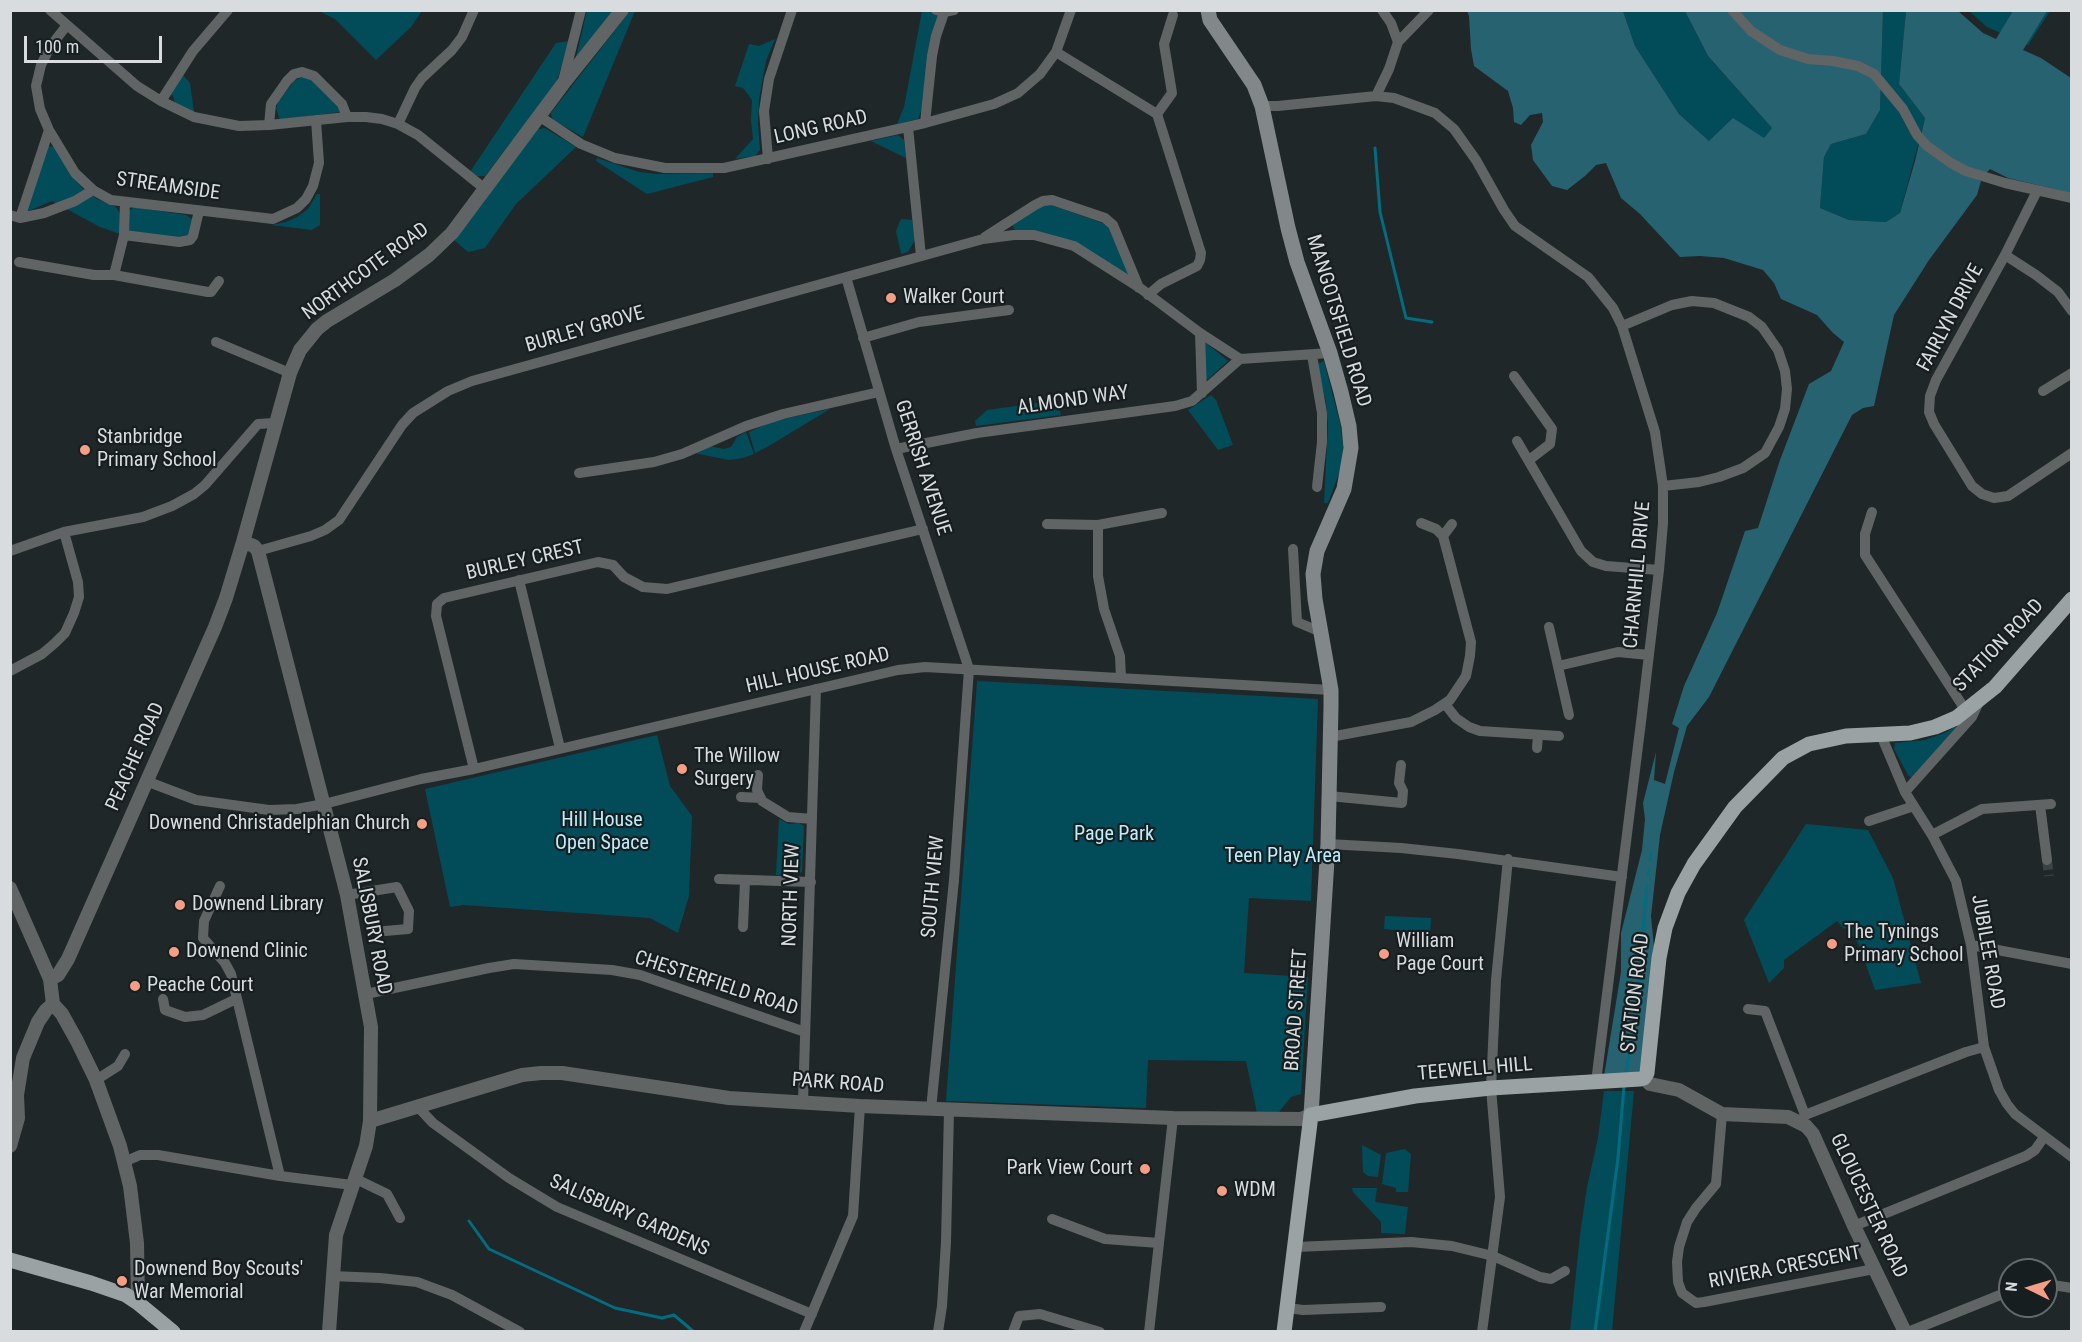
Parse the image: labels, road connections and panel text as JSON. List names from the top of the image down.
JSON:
{
  "streets": {
    "main road": [
      "MANGOTSFIELD ROAD",
      "STATION ROAD",
      "BROAD STREET",
      "TEEWELL HILL"
    ],
    "street": [
      "LONG ROAD",
      "STREAMSIDE",
      "NORTHCOTE ROAD",
      "FAIRLYN DRIVE",
      "BURLEY GROVE",
      "ALMOND WAY",
      "GERRISH AVENUE",
      "BURLEY CREST",
      "CHARNHILL DRIVE",
      "HILL HOUSE ROAD",
      "PEACHE ROAD",
      "SOUTH VIEW",
      "NORTH VIEW",
      "SALISBURY ROAD",
      "JUBILEE ROAD",
      "CHESTERFIELD ROAD",
      "PARK ROAD",
      "GLOUCESTER ROAD",
      "SALISBURY GARDENS",
      "RIVIERA CRESCENT"
    ]
  },
  "crossings": [
    ["LONG ROAD", "NORTHCOTE ROAD"],
    ["NORTHCOTE ROAD", "PEACHE ROAD"],
    ["MANGOTSFIELD ROAD", "CHARNHILL DRIVE"],
    ["MANGOTSFIELD ROAD", "HILL HOUSE ROAD"],
    ["MANGOTSFIELD ROAD", "BROAD STREET"],
    ["BURLEY GROVE", "ALMOND WAY"],
    ["BURLEY GROVE", "GERRISH AVENUE"],
    ["BURLEY GROVE", "SALISBURY ROAD"],
    ["ALMOND WAY", "GERRISH AVENUE"],
    ["GERRISH AVENUE", "BURLEY CREST"],
    ["GERRISH AVENUE", "HILL HOUSE ROAD"],
    ["GERRISH AVENUE", "SOUTH VIEW"],
    ["BURLEY CREST", "HILL HOUSE ROAD"],
    ["CHARNHILL DRIVE", "TEEWELL HILL"],
    ["STATION ROAD", "JUBILEE ROAD"],
    ["STATION ROAD", "TEEWELL HILL"],
    ["HILL HOUSE ROAD", "PEACHE ROAD"],
    ["HILL HOUSE ROAD", "SOUTH VIEW"],
    ["HILL HOUSE ROAD", "NORTH VIEW"],
    ["HILL HOUSE ROAD", "SALISBURY ROAD"],
    ["HILL HOUSE ROAD", "BROAD STREET"],
    ["SOUTH VIEW", "PARK ROAD"],
    ["NORTH VIEW", "CHESTERFIELD ROAD"],
    ["NORTH VIEW", "PARK ROAD"],
    ["SALISBURY ROAD", "CHESTERFIELD ROAD"],
    ["SALISBURY ROAD", "PARK ROAD"],
    ["BROAD STREET", "TEEWELL HILL"],
    ["BROAD STREET", "PARK ROAD"],
    ["TEEWELL HILL", "PARK ROAD"],
    ["PARK ROAD", "SALISBURY GARDENS"],
    ["GLOUCESTER ROAD", "RIVIERA CRESCENT"]
  ],
  "parks": ["Hill House Open Space", "Page Park", "Teen Play Area"],
  "places": [
    "Walker Court",
    "Stanbridge Primary School",
    "The Willow Surgery",
    "Downend Christadelphian Church",
    "Downend Library",
    "The Tynings Primary School",
    "Downend Clinic",
    "William Page Court",
    "Peache Court",
    "Park View Court",
    "WDM",
    "Downend Boy Scouts' War Memorial"
  ],
  "scale_bar": "100 m",
  "north": "left"
}
